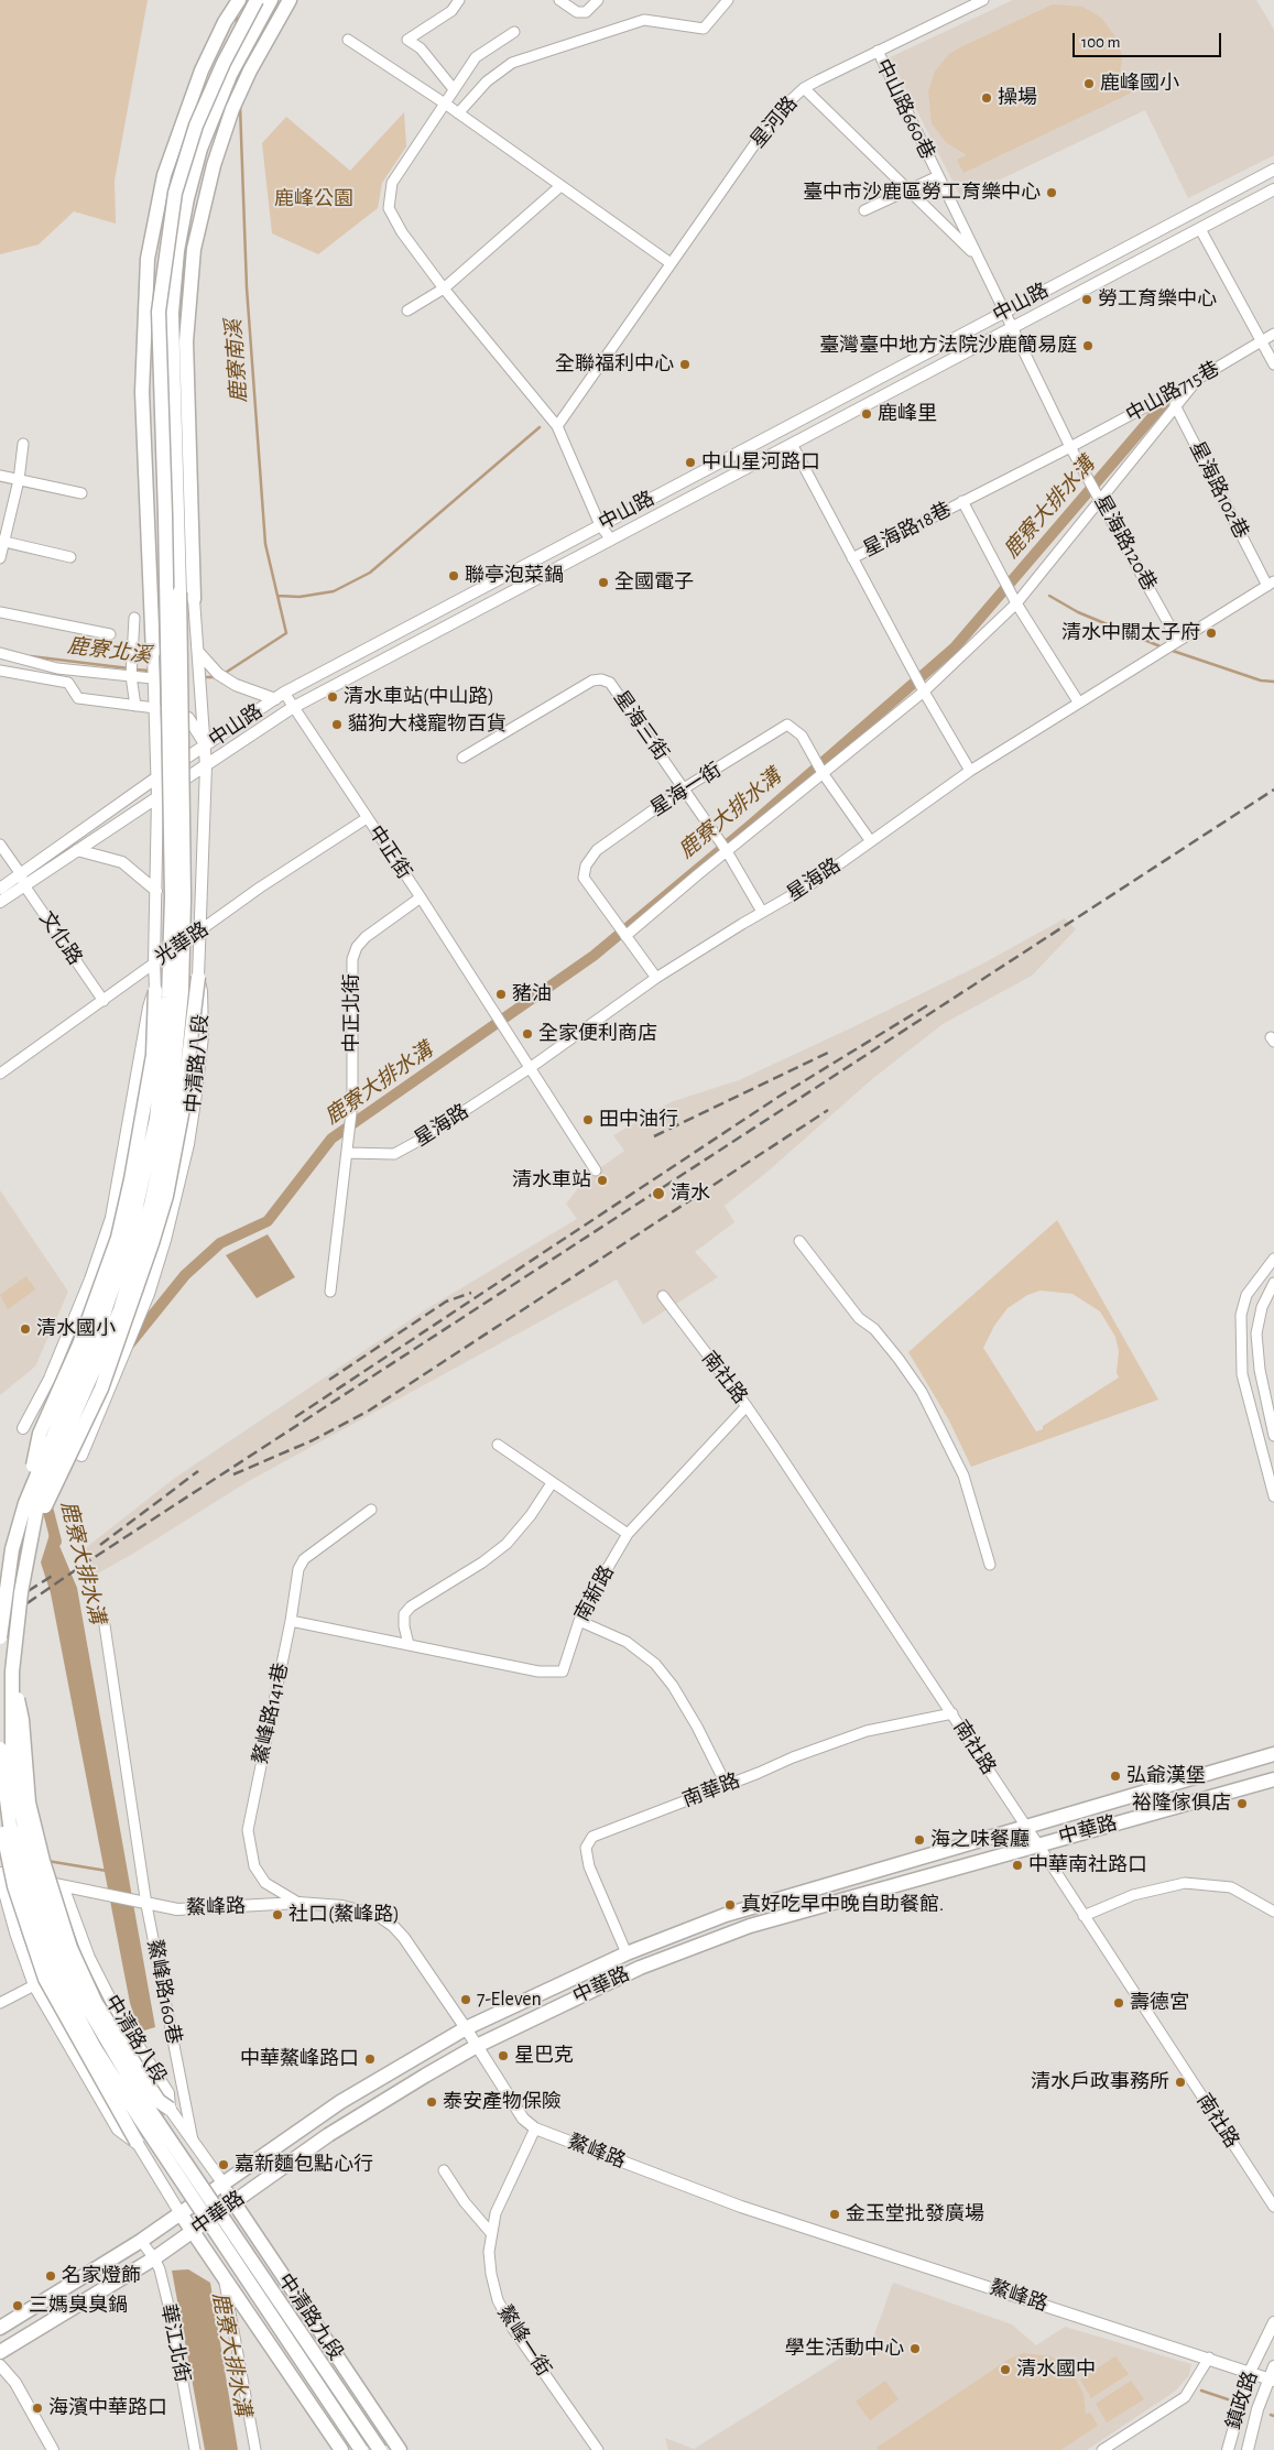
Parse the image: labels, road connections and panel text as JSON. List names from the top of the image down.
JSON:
{
  "streets": {
    "main road": ["中華路", "中清路九段"],
    "street": [
      "中山路660巷",
      "星河路",
      "中山路",
      "中山路715巷",
      "星海路102巷",
      "星海路18巷",
      "星海路120巷",
      "星海三街",
      "星海一街",
      "中正街",
      "星海路",
      "文化路",
      "光華路",
      "中正北街",
      "中清路八段",
      "南社路",
      "南新路",
      "鰲峰路141巷",
      "南華路",
      "鰲峰路",
      "鰲峰路160巷",
      "鰲峰一街",
      "華江北街",
      "鎮政路"
    ]
  },
  "crossings": [
    ["中山路660巷", "星河路"],
    ["中山路660巷", "中山路"],
    ["中山路660巷", "星海路120巷"],
    ["中山路", "星海路120巷"],
    ["中山路", "中正街"],
    ["中山路", "文化路"],
    ["中山路", "中清路八段"],
    ["中山路715巷", "星海路102巷"],
    ["中山路715巷", "星海路18巷"],
    ["中山路715巷", "星海路120巷"],
    ["星海路102巷", "星海路"],
    ["星海路120巷", "星海路"],
    ["星海三街", "星海一街"],
    ["星海三街", "星海路"],
    ["星海一街", "星海路"],
    ["中正街", "星海路"],
    ["中正街", "光華路"],
    ["中正街", "中正北街"],
    ["星海路", "中正北街"],
    ["文化路", "光華路"],
    ["光華路", "中清路八段"],
    ["中清路八段", "中華路"],
    ["中清路八段", "鰲峰路"],
    ["中清路八段", "鰲峰路160巷"],
    ["中清路八段", "中清路九段"],
    ["南社路", "南新路"],
    ["南社路", "南華路"],
    ["南社路", "中華路"],
    ["鰲峰路141巷", "鰲峰路"],
    ["南華路", "中華路"],
    ["中華路", "鰲峰路"],
    ["中華路", "中清路九段"],
    ["中華路", "華江北街"],
    ["鰲峰路", "鰲峰路160巷"],
    ["鰲峰路", "鰲峰一街"],
    ["鰲峰路", "鎮政路"]
  ],
  "water": ["鹿寮南溪", "鹿寮大排水溝", "鹿寮北溪"],
  "parks": ["鹿峰公園"],
  "places": [
    "鹿峰國小",
    "操場",
    "臺中市沙鹿區勞工育樂中心",
    "勞工育樂中心",
    "臺灣臺中地方法院沙鹿簡易庭",
    "全聯福利中心",
    "鹿峰里",
    "中山星河路口",
    "聯亭泡菜鍋",
    "全國電子",
    "清水中關太子府",
    "清水車站(中山路)",
    "貓狗大棧寵物百貨",
    "豬油",
    "全家便利商店",
    "田中油行",
    "清水車站",
    "清水",
    "清水國小",
    "弘爺漢堡",
    "裕隆傢俱店",
    "海之味餐廳",
    "中華南社路口",
    "真好吃早中晚自助餐館.",
    "社口(鰲峰路)",
    "7-Eleven",
    "壽德宮",
    "星巴克",
    "中華鰲峰路口",
    "清水戶政事務所",
    "泰安產物保險",
    "嘉新麵包點心行",
    "金玉堂批發廣場",
    "名家燈飾",
    "三媽臭臭鍋",
    "學生活動中心",
    "清水國中",
    "海濱中華路口"
  ],
  "scale_bar": "100 m"
}
